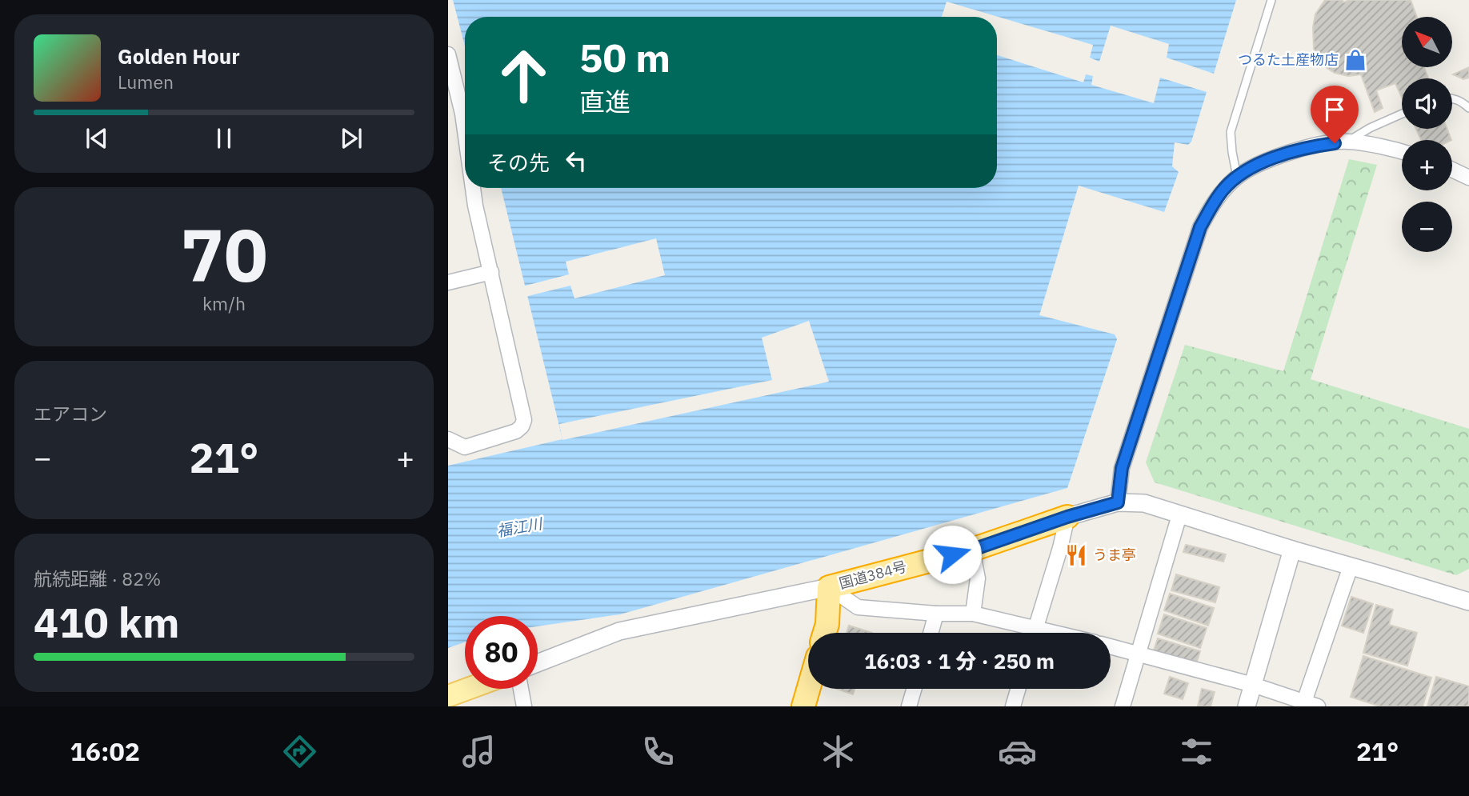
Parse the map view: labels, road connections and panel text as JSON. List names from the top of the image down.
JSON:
{
  "streets": {
    "highway": ["国道384号"]
  },
  "water": ["福江川"],
  "places": {
    "shop": ["つるた土産物店"],
    "restaurant": ["うま亭"]
  },
  "north": "top left",
  "page": {
    "map_buttons": ["+", "−"],
    "turn": ["50 m", "直進"],
    "song": ["Golden Hour", "Lumen"],
    "then": "その先",
    "tile": [
      ["70", "km/h"],
      "エアコン",
      ["航続距離 · 82%", "410 km"]
    ],
    "heat": ["−", "21°", "+"],
    "limit": "80",
    "trip": "16:03 · 1 分 · 250 m",
    "tabs": ["16:02", "21°"]
  }
}
